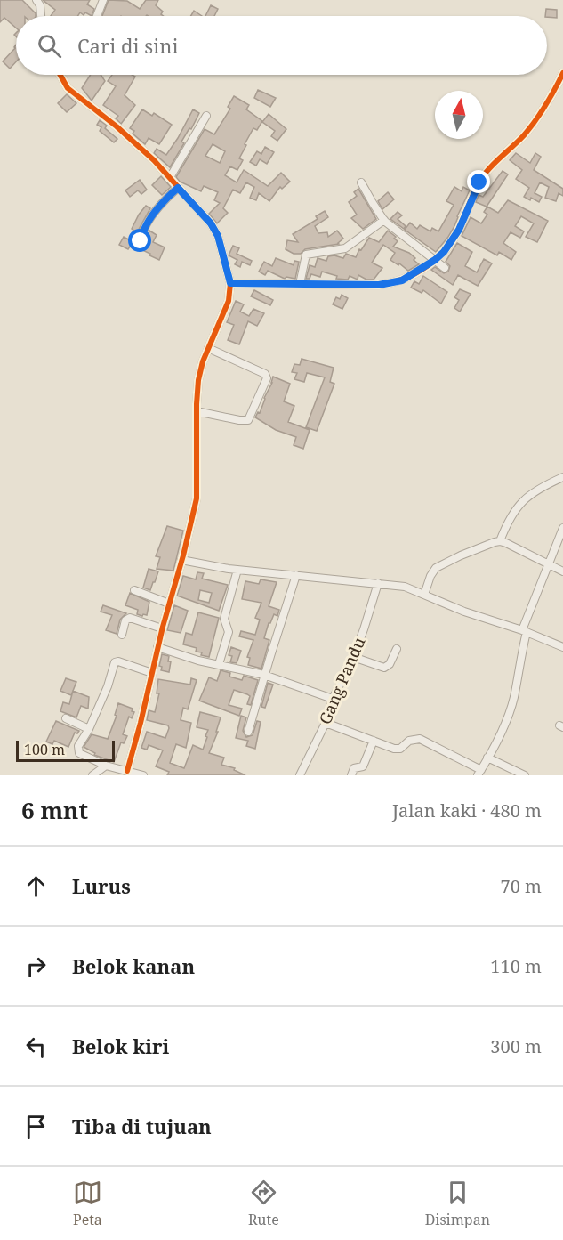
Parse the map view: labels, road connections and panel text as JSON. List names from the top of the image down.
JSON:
{
  "streets": {
    "street": ["Gang Pandu"]
  },
  "scale_bar": "100 m",
  "north": "top",
  "page": {
    "search": "Cari di sini",
    "scale": "100 m",
    "heading": ["6 mnt", "Jalan kaki · 480 m"],
    "list": [
      ["Lurus", "70 m"],
      ["Belok kanan", "110 m"],
      ["Belok kiri", "300 m"],
      "Tiba di tujuan"
    ],
    "nav": ["Peta", "Rute", "Disimpan"]
  }
}
